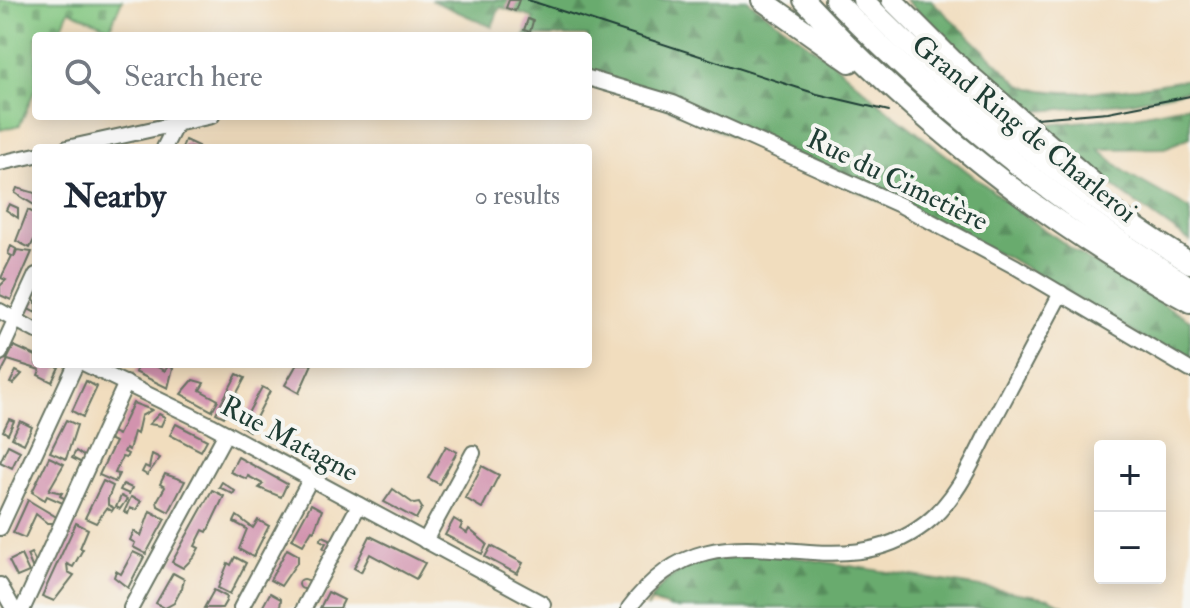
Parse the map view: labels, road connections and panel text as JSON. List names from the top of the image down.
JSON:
{
  "streets": {
    "highway": ["Grand Ring de Charleroi"],
    "street": ["Rue du Cimetière", "Rue Matagne"]
  },
  "page": {
    "search": "Search here",
    "heading": ["Nearby", "0 results"],
    "map_buttons": ["+", "−"]
  }
}
